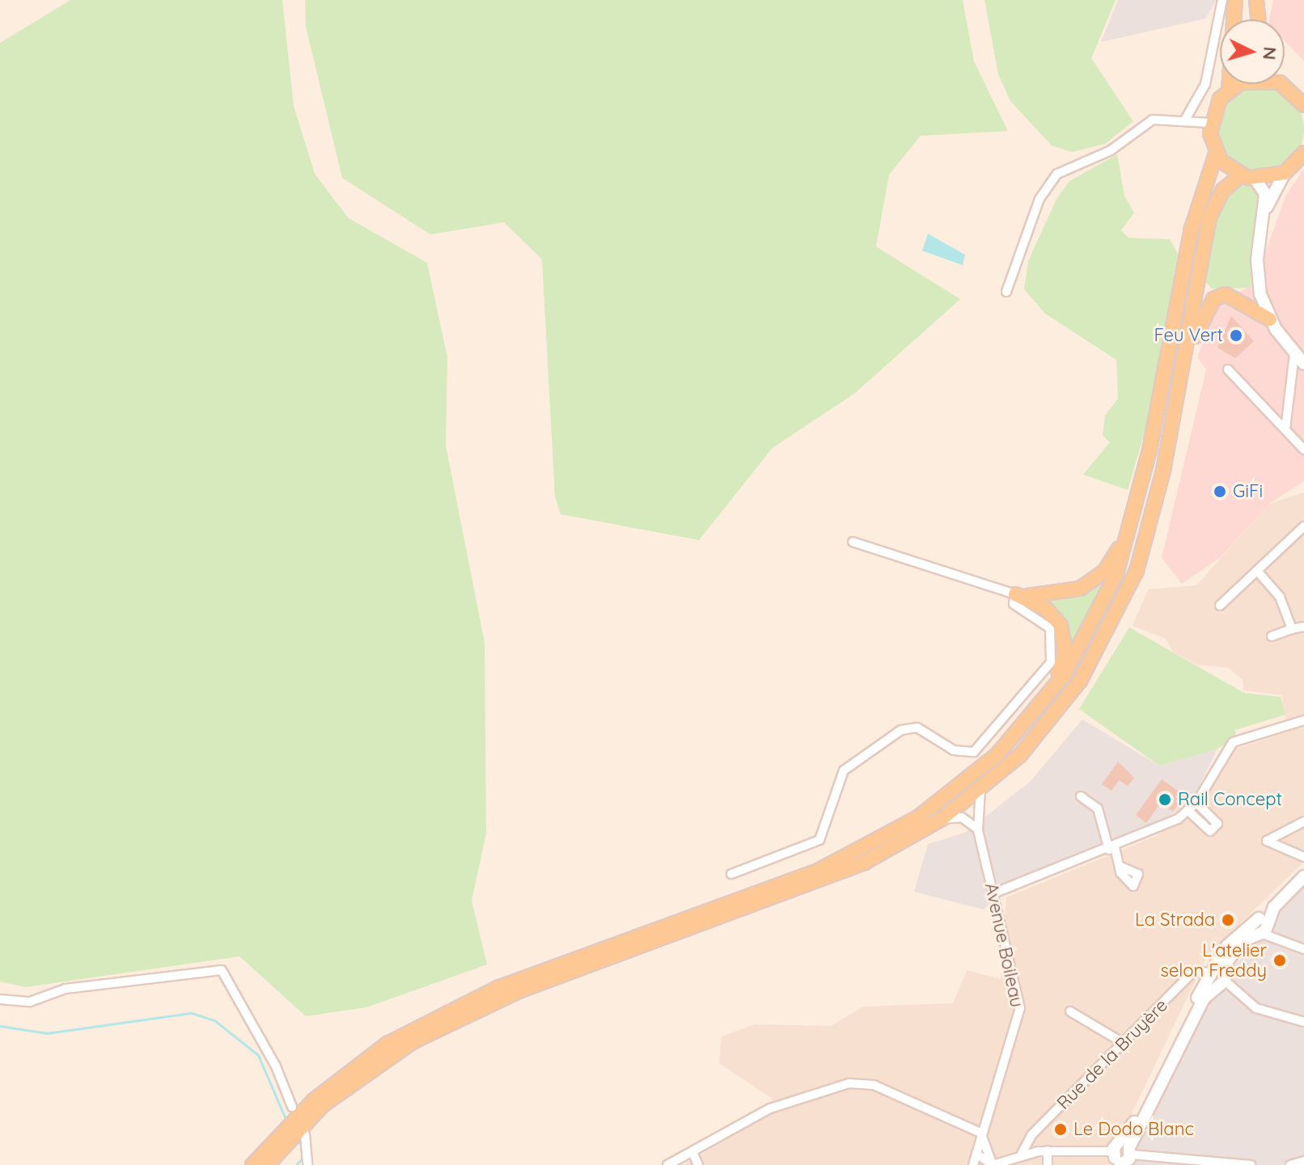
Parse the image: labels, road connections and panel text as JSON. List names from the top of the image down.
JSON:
{
  "streets": {
    "street": ["Avenue Boileau", "Rue de la Bruyère"]
  },
  "places": [
    "Feu Vert",
    "GiFi",
    "Rail Concept",
    "La Strada",
    "L'atelier selon Freddy",
    "Le Dodo Blanc"
  ],
  "north": "right"
}
